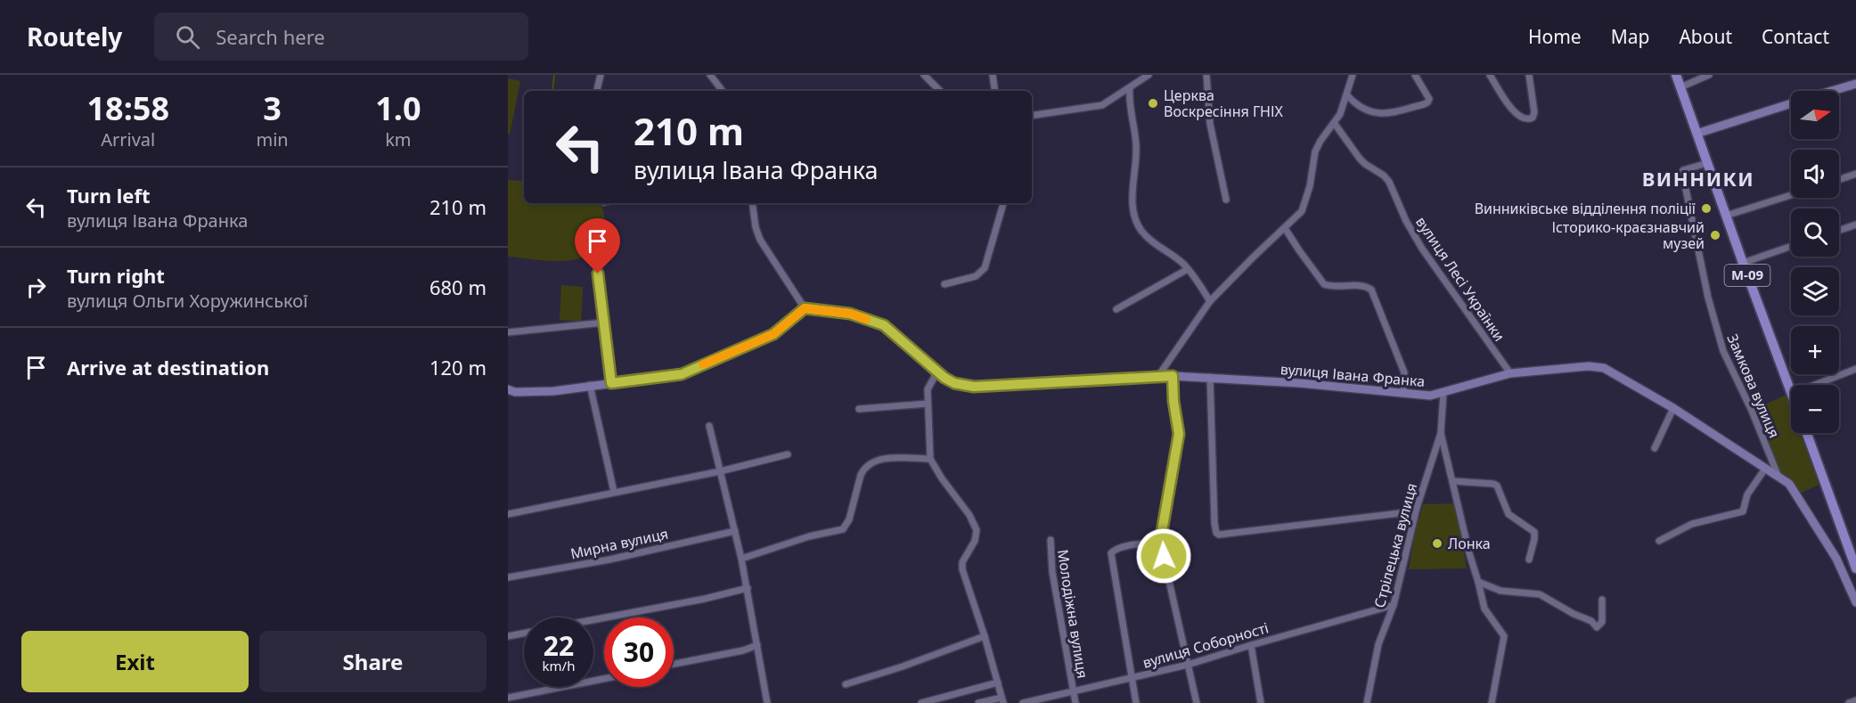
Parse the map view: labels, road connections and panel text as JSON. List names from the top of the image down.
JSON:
{
  "streets": {
    "main road": ["М-09"],
    "street": [
      "вулиця Лесі Українки",
      "вулиця Івана Франка",
      "Замкова вулиця",
      "Мирна вулиця",
      "Стрілецька вулиця",
      "Молодіжна вулиця",
      "вулиця Соборності"
    ]
  },
  "crossings": [
    ["М-09", "Замкова вулиця"],
    ["вулиця Лесі Українки", "вулиця Івана Франка"],
    ["вулиця Івана Франка", "Замкова вулиця"],
    ["вулиця Івана Франка", "Стрілецька вулиця"],
    ["Стрілецька вулиця", "вулиця Соборності"],
    ["Молодіжна вулиця", "вулиця Соборності"]
  ],
  "districts": ["ВИННИКИ"],
  "places": [
    "Церква Воскресіння ГНІХ",
    "Винниківське відділення поліції",
    "Історико-краєзнавчий музей",
    "Лонка"
  ],
  "north": "right",
  "page": {
    "header": "Routely",
    "search": "Search here",
    "nav": [
      "Home",
      "Map",
      "About",
      "Contact"
    ],
    "eta": [
      "18:58",
      "Arrival",
      "3",
      "min",
      "1.0",
      "km"
    ],
    "map_buttons": ["+", "−"],
    "turn": ["210 m", "вулиця Івана Франка"],
    "list": [
      {
        "name": "Turn left",
        "note": "вулиця Івана Франка",
        "value": "210 m"
      },
      {
        "name": "Turn right",
        "note": "вулиця Ольги Хоружинської",
        "value": "680 m"
      },
      {
        "name": "Arrive at destination",
        "value": "120 m"
      }
    ],
    "speed": "22 km/h",
    "limit": "30",
    "buttons": ["Exit", "Share"]
  }
}
